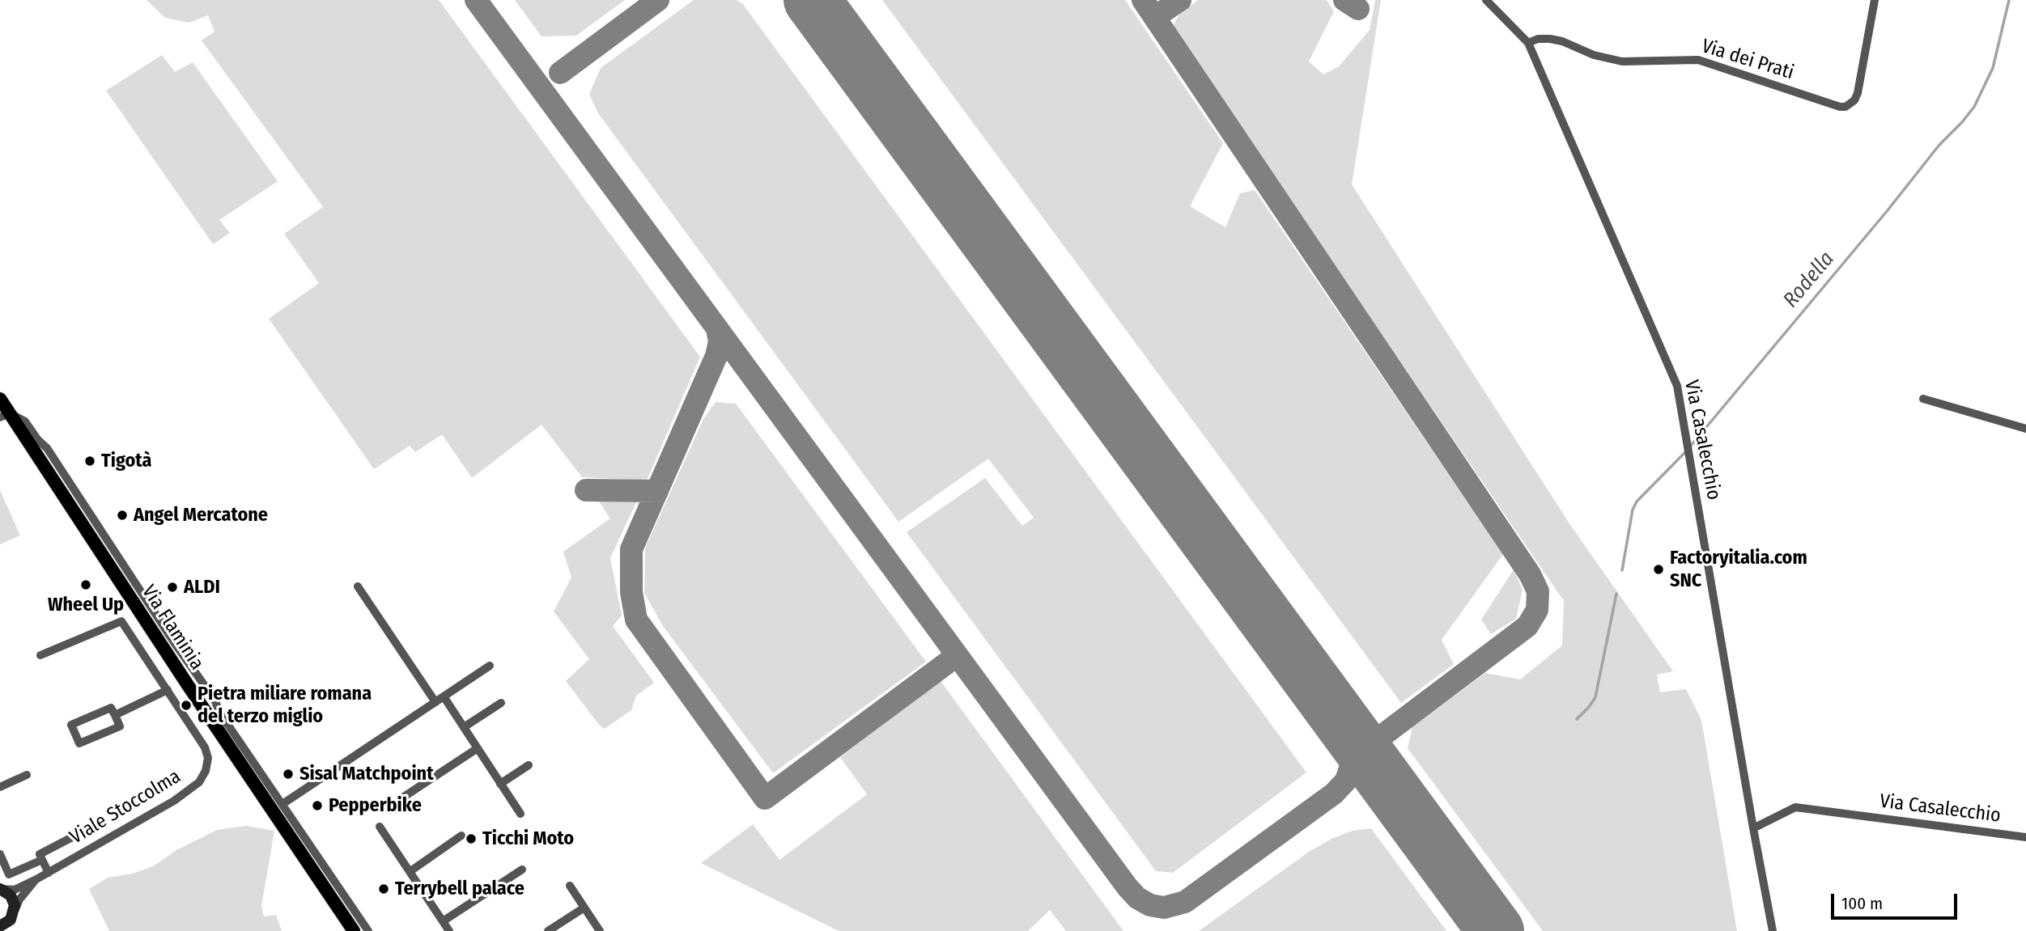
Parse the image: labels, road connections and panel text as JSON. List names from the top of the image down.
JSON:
{
  "streets": {
    "main road": ["Via Flaminia"],
    "street": ["Via dei Prati", "Via Casalecchio", "Viale Stoccolma"]
  },
  "crossings": [
    ["Via dei Prati", "Via Casalecchio"]
  ],
  "water": ["Rodella"],
  "places": [
    "Tigotà",
    "Angel Mercatone",
    "Factoryitalia.com SNC",
    "Wheel Up",
    "ALDI",
    "Pietra miliare romana del terzo miglio",
    "Sisal Matchpoint",
    "Pepperbike",
    "Ticchi Moto",
    "Terrybell palace"
  ],
  "scale_bar": "100 m"
}
